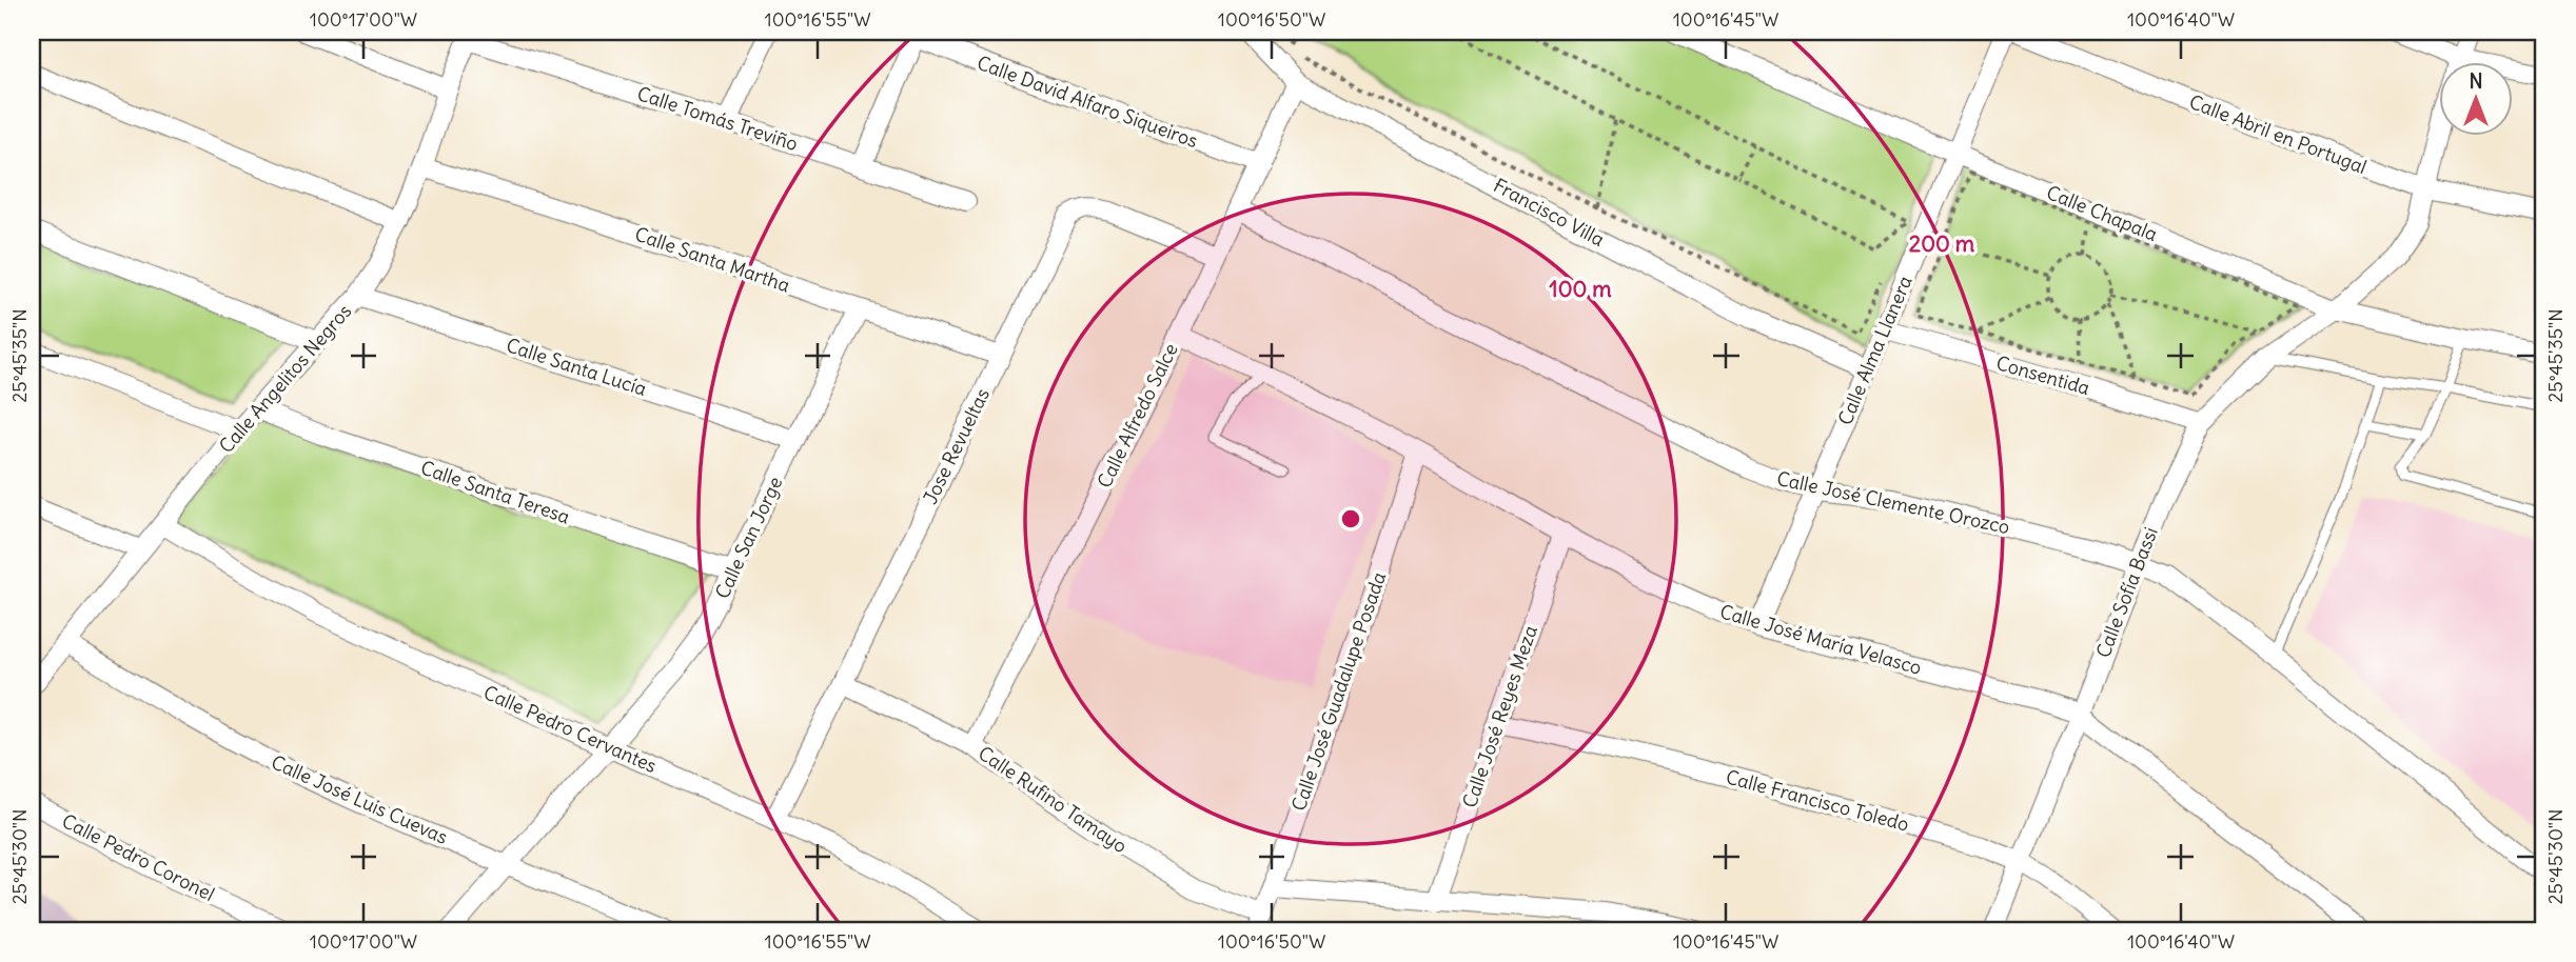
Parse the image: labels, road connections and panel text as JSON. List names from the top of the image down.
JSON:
{
  "streets": {
    "street": [
      "Calle David Alfaro Siqueiros",
      "Calle Tomás Treviño",
      "Calle Abril en Portugal",
      "Francisco Villa",
      "Calle Chapala",
      "Calle Santa Martha",
      "Calle Alma Llanera",
      "Calle Santa Lucía",
      "Consentida",
      "Calle Angelitos Negros",
      "Calle Alfredo Salce",
      "Jose Revueltas",
      "Calle Santa Teresa",
      "Calle José Clemente Orozco",
      "Calle San Jorge",
      "Calle Sofía Bassi",
      "Calle José María Velasco",
      "Calle José Guadalupe Posada",
      "Calle José Reyes Meza",
      "Calle Pedro Cervantes",
      "Calle José Luis Cuevas",
      "Calle Rufino Tamayo",
      "Calle Francisco Toledo",
      "Calle Pedro Coronel"
    ]
  },
  "crossings": [
    ["Calle David Alfaro Siqueiros", "Calle Alfredo Salce"],
    ["Calle Tomás Treviño", "Calle Angelitos Negros"],
    ["Calle Abril en Portugal", "Calle Sofía Bassi"],
    ["Francisco Villa", "Calle Alma Llanera"],
    ["Francisco Villa", "Calle Alfredo Salce"],
    ["Calle Chapala", "Calle Alma Llanera"],
    ["Calle Chapala", "Calle Sofía Bassi"],
    ["Calle Santa Martha", "Calle Angelitos Negros"],
    ["Calle Santa Martha", "Jose Revueltas"],
    ["Calle Santa Martha", "Calle San Jorge"],
    ["Calle Alma Llanera", "Consentida"],
    ["Calle Alma Llanera", "Calle José Clemente Orozco"],
    ["Calle Alma Llanera", "Calle José María Velasco"],
    ["Calle Santa Lucía", "Calle Angelitos Negros"],
    ["Calle Santa Lucía", "Calle San Jorge"],
    ["Consentida", "Calle Sofía Bassi"],
    ["Calle Angelitos Negros", "Calle Santa Teresa"],
    ["Calle Angelitos Negros", "Calle Pedro Cervantes"],
    ["Calle Angelitos Negros", "Calle José Luis Cuevas"],
    ["Calle Alfredo Salce", "Jose Revueltas"],
    ["Calle Alfredo Salce", "Calle José Clemente Orozco"],
    ["Calle Alfredo Salce", "Calle José María Velasco"],
    ["Calle Alfredo Salce", "Calle Rufino Tamayo"],
    ["Jose Revueltas", "Calle Pedro Cervantes"],
    ["Jose Revueltas", "Calle Rufino Tamayo"],
    ["Calle Santa Teresa", "Calle San Jorge"],
    ["Calle José Clemente Orozco", "Calle Sofía Bassi"],
    ["Calle San Jorge", "Calle Pedro Cervantes"],
    ["Calle San Jorge", "Calle José Luis Cuevas"],
    ["Calle Sofía Bassi", "Calle José María Velasco"],
    ["Calle Sofía Bassi", "Calle Francisco Toledo"],
    ["Calle José María Velasco", "Calle José Guadalupe Posada"],
    ["Calle José María Velasco", "Calle José Reyes Meza"],
    ["Calle José Guadalupe Posada", "Calle Rufino Tamayo"],
    ["Calle José Reyes Meza", "Calle Francisco Toledo"]
  ],
  "north": "top",
  "coordinates": [
    "100°17'00\"W",
    "100°16'55\"W",
    "100°16'50\"W",
    "100°16'45\"W",
    "100°16'40\"W",
    "25°45'35\"N",
    "25°45'30\"N"
  ],
  "rings": ["200 m", "100 m"]
}
